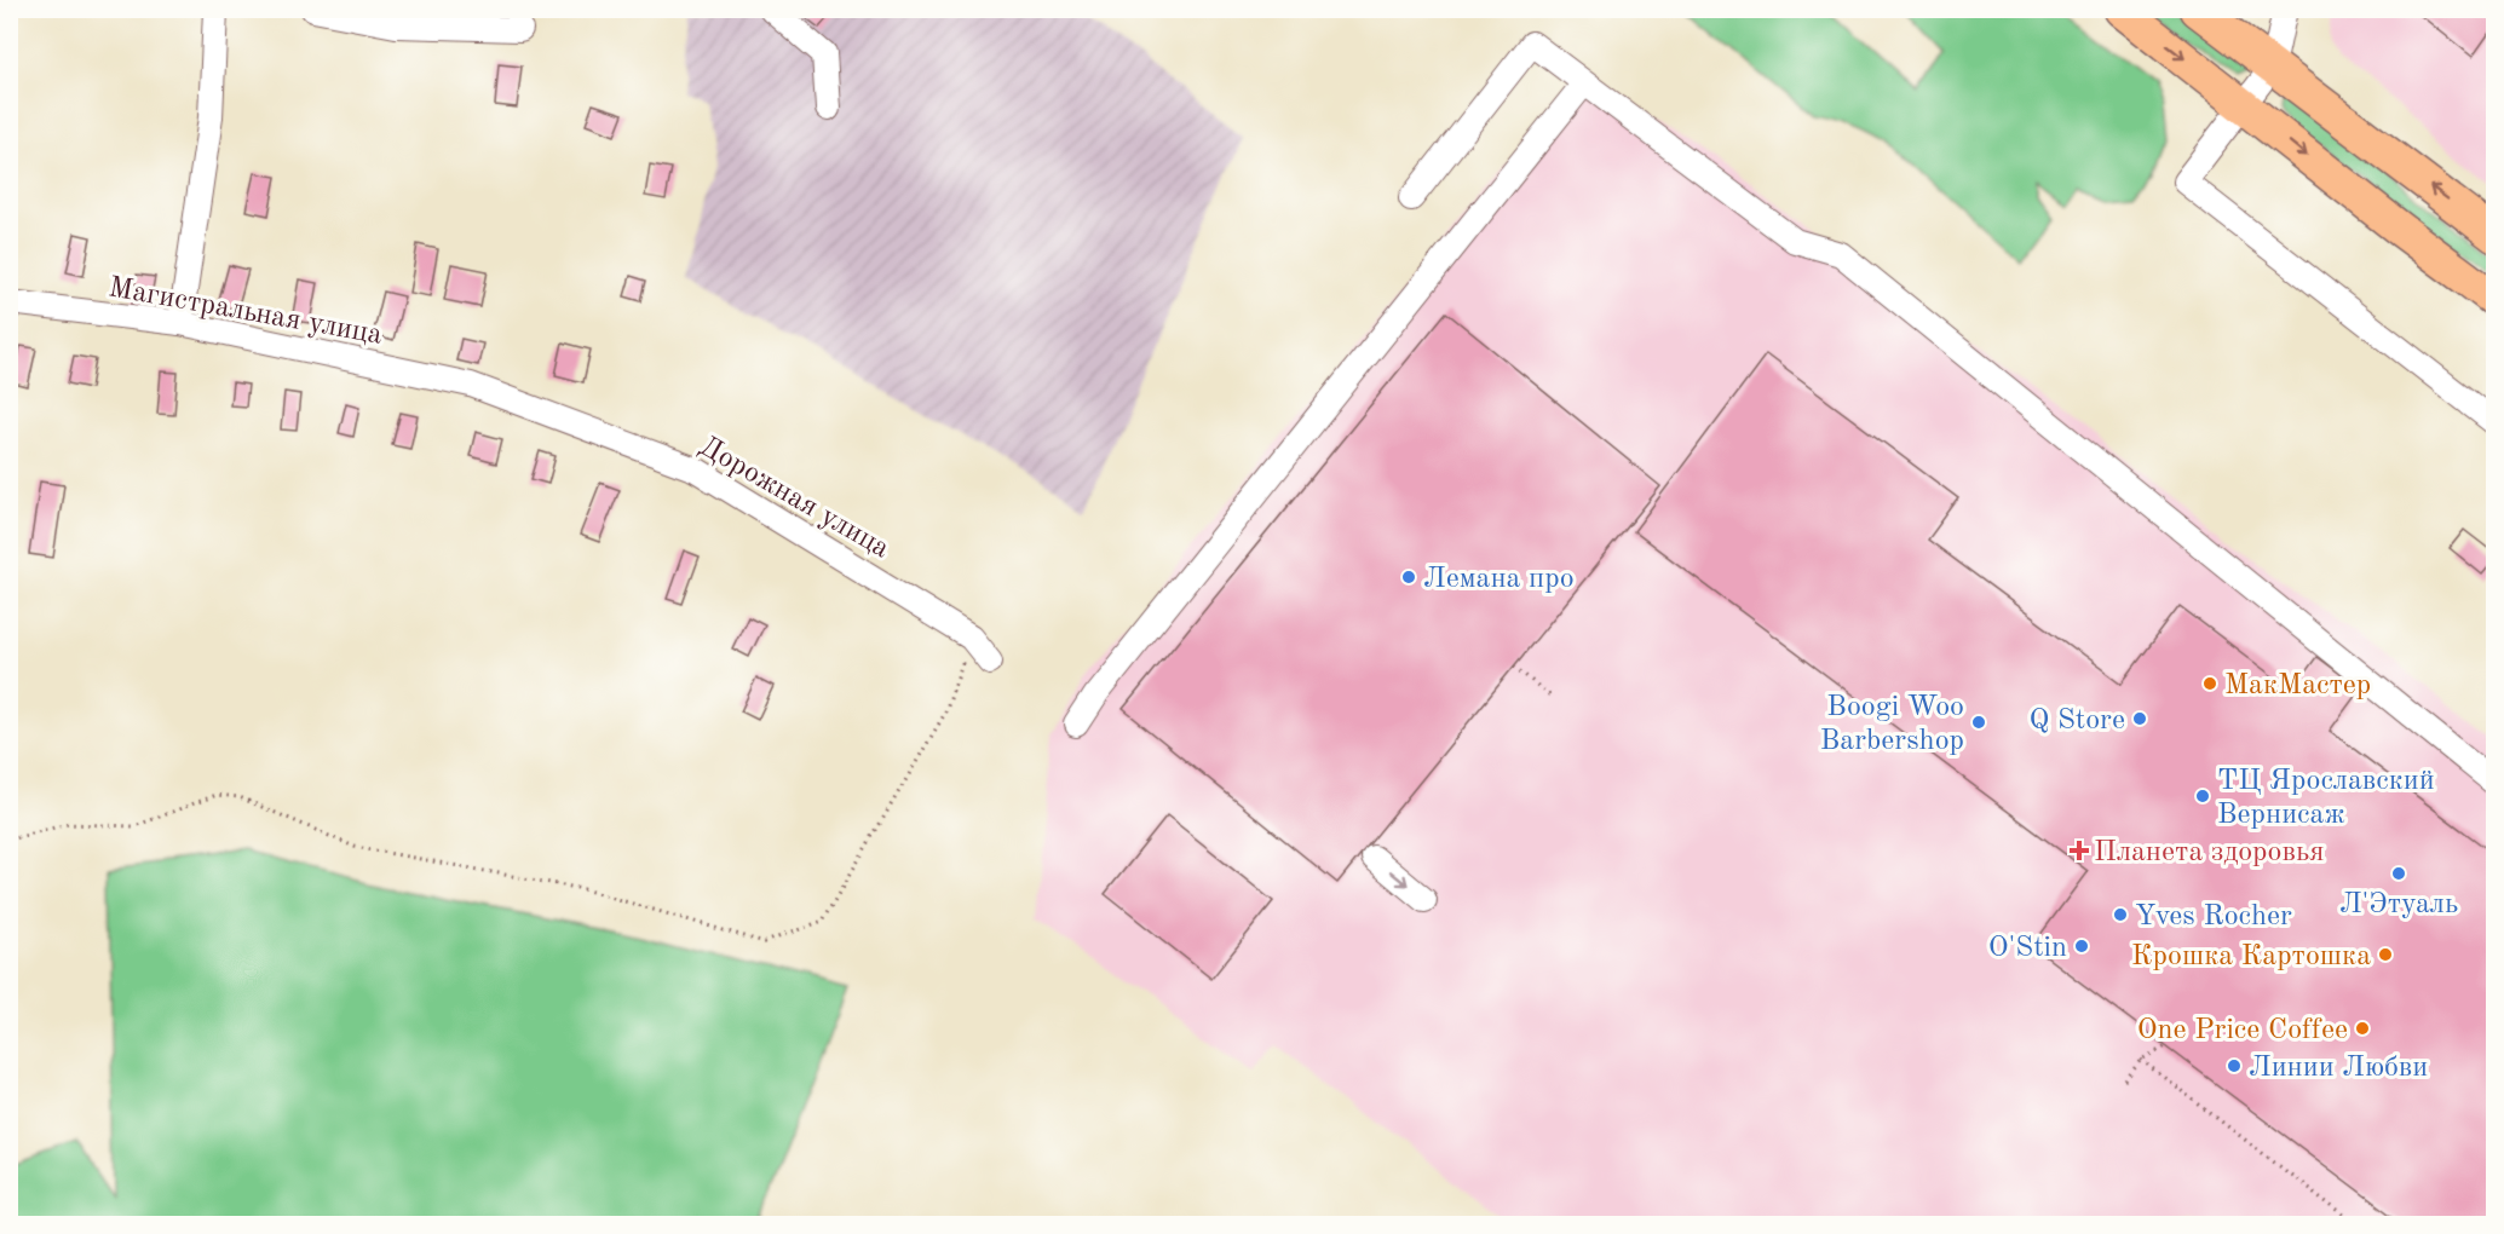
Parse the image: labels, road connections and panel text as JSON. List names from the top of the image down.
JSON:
{
  "streets": {
    "street": ["Магистральная улица", "Дорожная улица"]
  },
  "crossings": [
    ["Магистральная улица", "Дорожная улица"]
  ],
  "places": {
    "other": [
      "Лемана про",
      "МакМастер",
      "Q Store",
      "Boogi Woo Barbershop",
      "ТЦ Ярославский Вернисаж",
      "Л'Этуаль",
      "Yves Rocher",
      "O'Stin",
      "Крошка Картошка",
      "One Price Coffee",
      "Линии Любви"
    ],
    "health": ["Планета здоровья"]
  }
}
